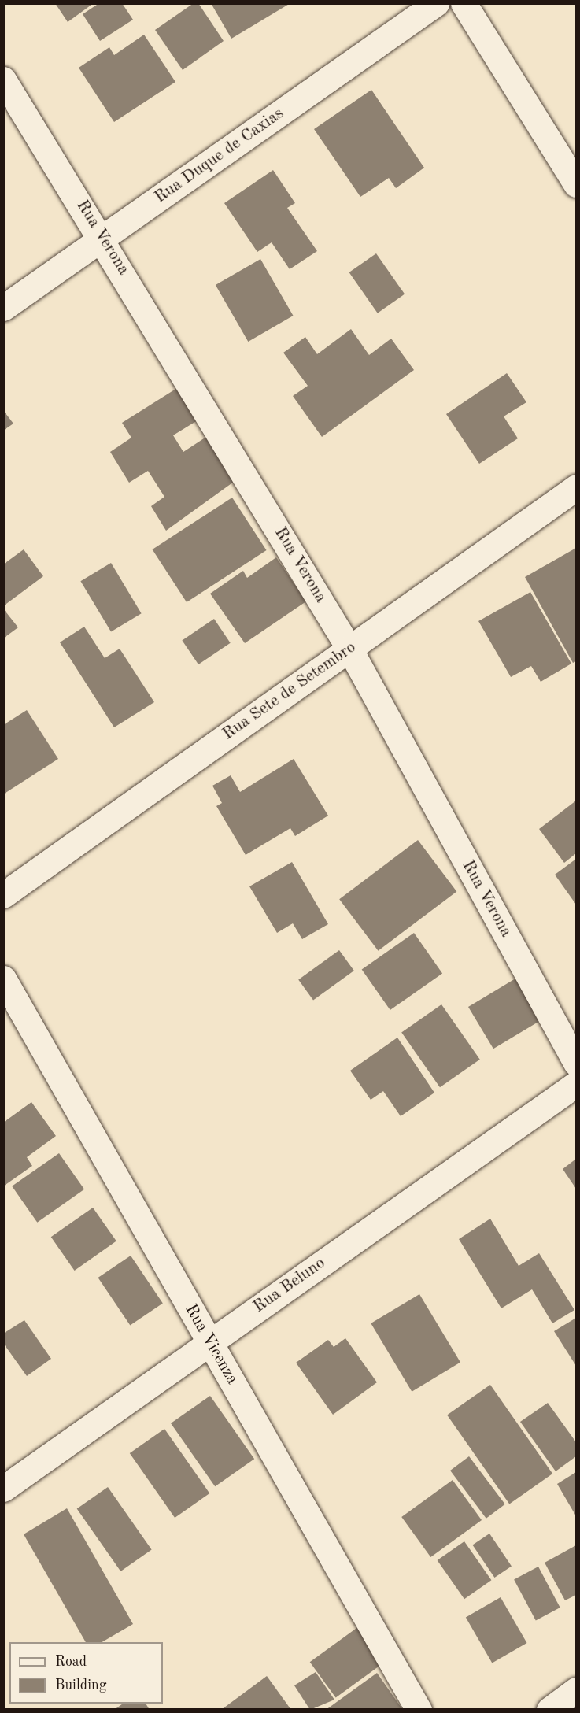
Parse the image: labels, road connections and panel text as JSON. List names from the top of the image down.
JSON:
{
  "streets": {
    "street": [
      "Rua Duque de Caxias",
      "Rua Verona",
      "Rua Sete de Setembro",
      "Rua Beluno",
      "Rua Vicenza"
    ]
  },
  "crossings": [
    ["Rua Duque de Caxias", "Rua Verona"],
    ["Rua Verona", "Rua Sete de Setembro"],
    ["Rua Beluno", "Rua Vicenza"]
  ],
  "legend": ["Road", "Building"]
}
